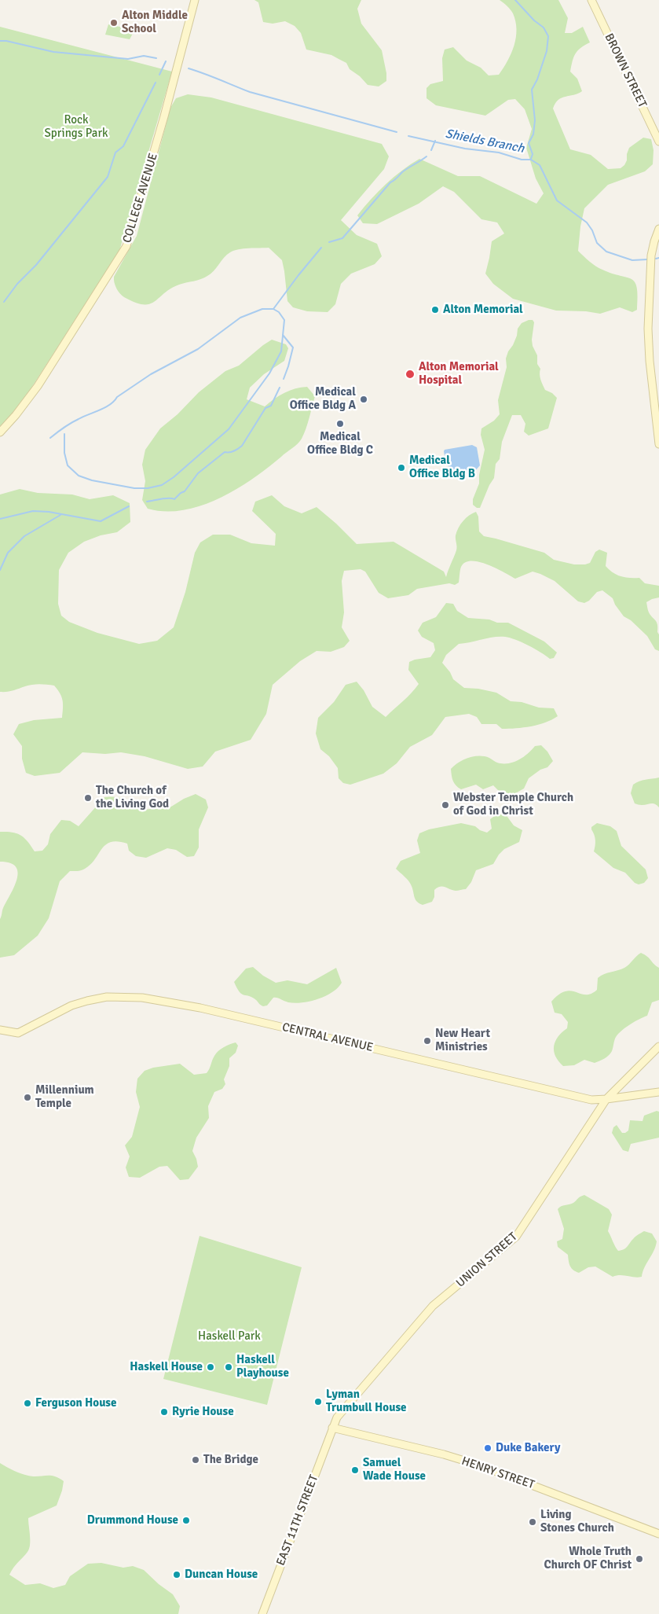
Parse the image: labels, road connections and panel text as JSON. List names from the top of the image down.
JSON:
{
  "streets": {
    "street": [
      "BROWN STREET",
      "COLLEGE AVENUE",
      "CENTRAL AVENUE",
      "UNION STREET",
      "HENRY STREET",
      "EAST 11TH STREET"
    ]
  },
  "crossings": [
    ["CENTRAL AVENUE", "UNION STREET"],
    ["UNION STREET", "HENRY STREET"],
    ["UNION STREET", "EAST 11TH STREET"],
    ["HENRY STREET", "EAST 11TH STREET"]
  ],
  "water": ["Shields Branch"],
  "parks": ["Rock Springs Park", "Haskell Park"],
  "places": [
    "Alton Middle School",
    "Alton Memorial",
    "Alton Memorial Hospital",
    "Medical Office Bldg A",
    "Medical Office Bldg C",
    "Medical Office Bldg B",
    "The Church of the Living God",
    "Webster Temple Church of God in Christ",
    "New Heart Ministries",
    "Millennium Temple",
    "Haskell House",
    "Haskell Playhouse",
    "Lyman Trumbull House",
    "Ferguson House",
    "Ryrie House",
    "Duke Bakery",
    "The Bridge",
    "Samuel Wade House",
    "Drummond House",
    "Living Stones Church",
    "Whole Truth Church OF Christ",
    "Duncan House"
  ]
}
